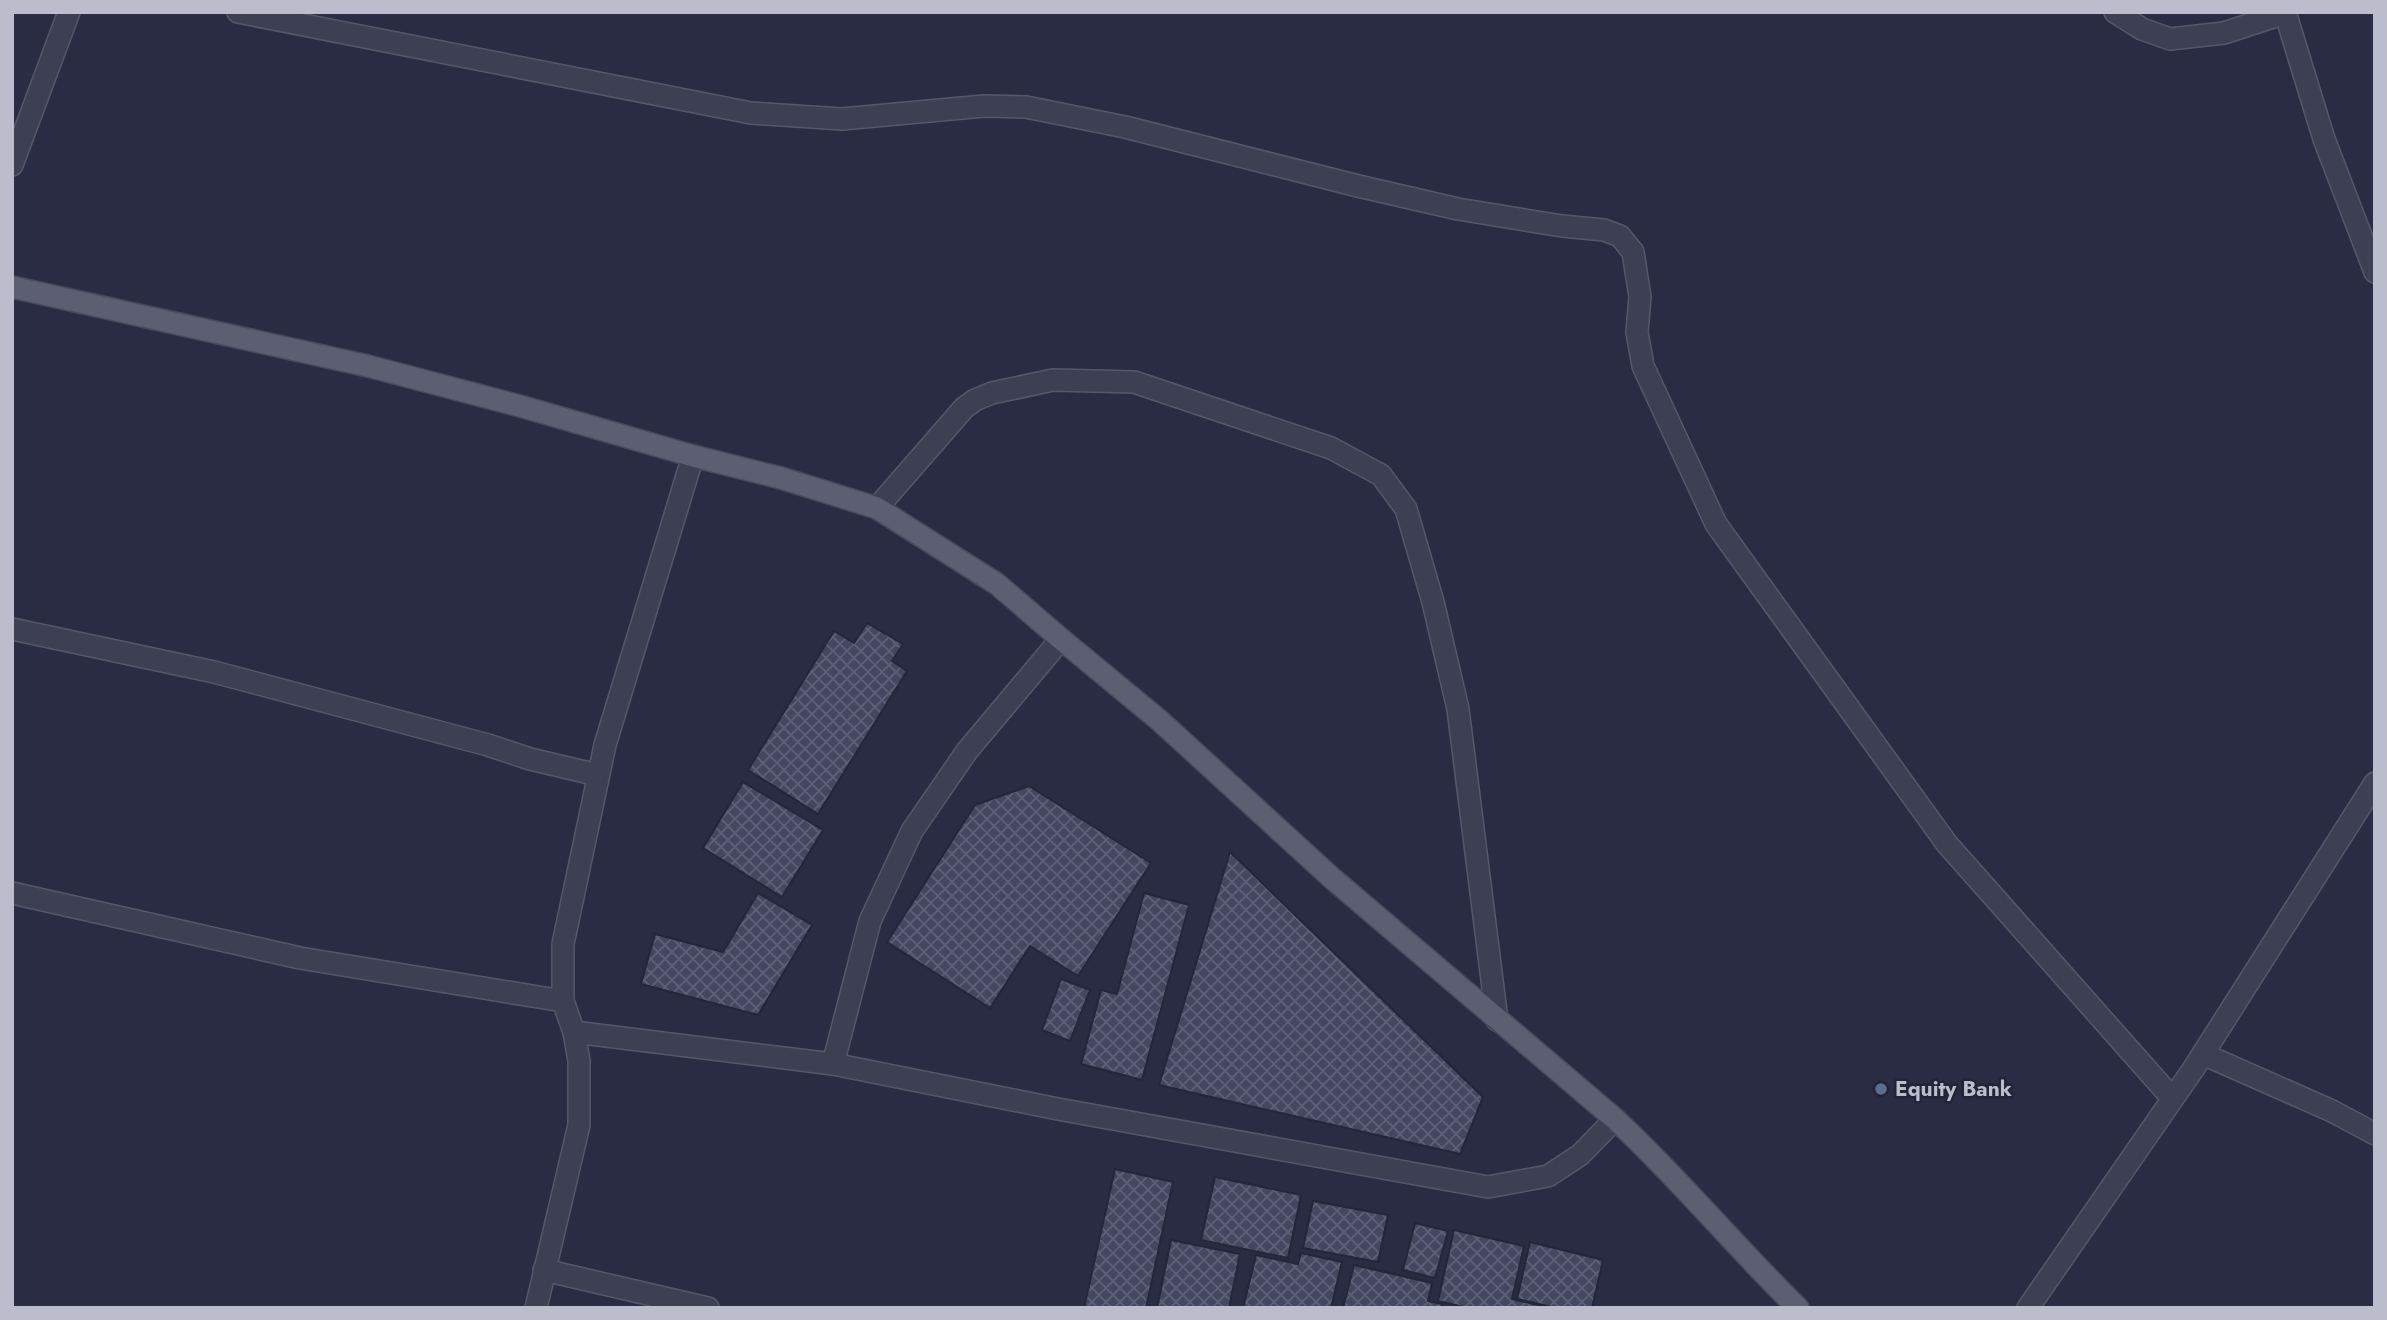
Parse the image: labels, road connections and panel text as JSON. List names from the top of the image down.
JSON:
{
  "places": ["Equity Bank"]
}
